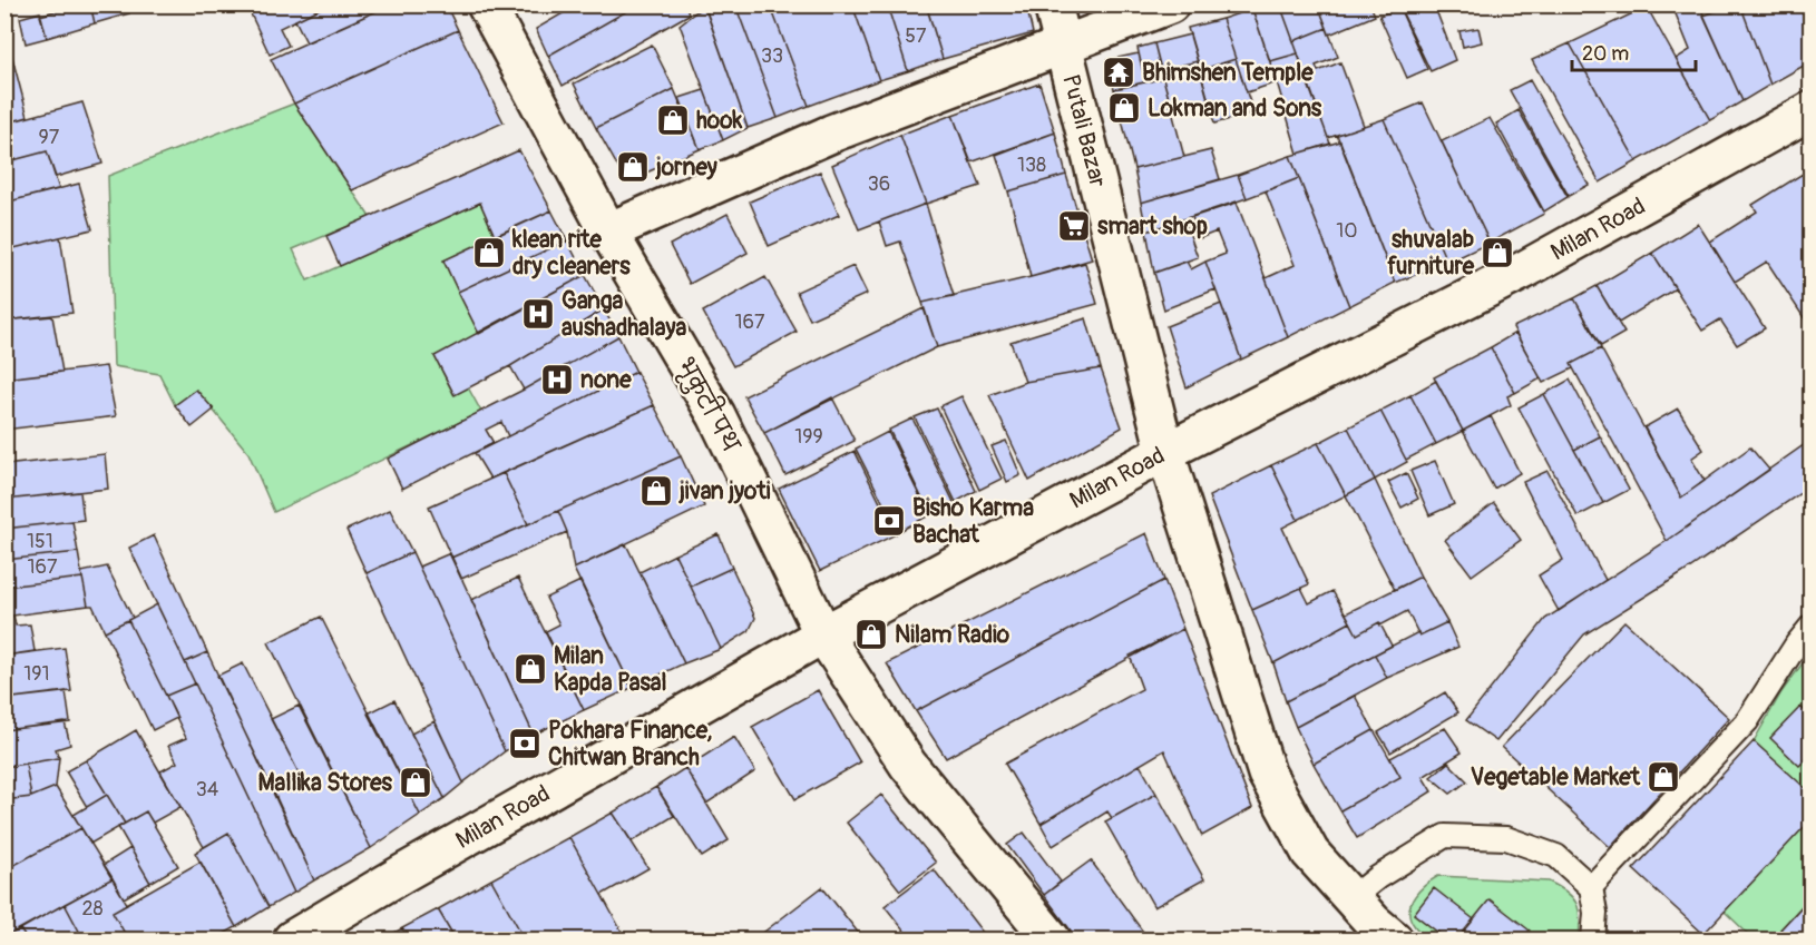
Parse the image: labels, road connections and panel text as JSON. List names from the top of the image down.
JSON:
{
  "streets": {
    "street": ["Putali Bazar", "Milan Road", "भृकुटी पथ"]
  },
  "crossings": [
    ["Putali Bazar", "Milan Road"],
    ["Milan Road", "भृकुटी पथ"]
  ],
  "places": {
    "temple": ["Bhimshen Temple"],
    "shop": [
      "Lokman and Sons",
      "hook",
      "jorney",
      "klean rite dry cleaners",
      "shuvalab furniture",
      "jivan jyoti",
      "Nilam Radio",
      "Milan Kapda Pasal",
      "Vegetable Market",
      "Mallika Stores"
    ],
    "supermarket": ["smart shop"],
    "hospital": ["Ganga aushadhalaya", "none"],
    "bank": ["Bisho Karma Bachat", "Pokhara Finance, Chitwan Branch"]
  },
  "house_numbers": [
    "57",
    "33",
    "97",
    "138",
    "36",
    "10",
    "167",
    "199",
    "151",
    "167",
    "191",
    "34",
    "28"
  ],
  "scale_bar": "20 m"
}
